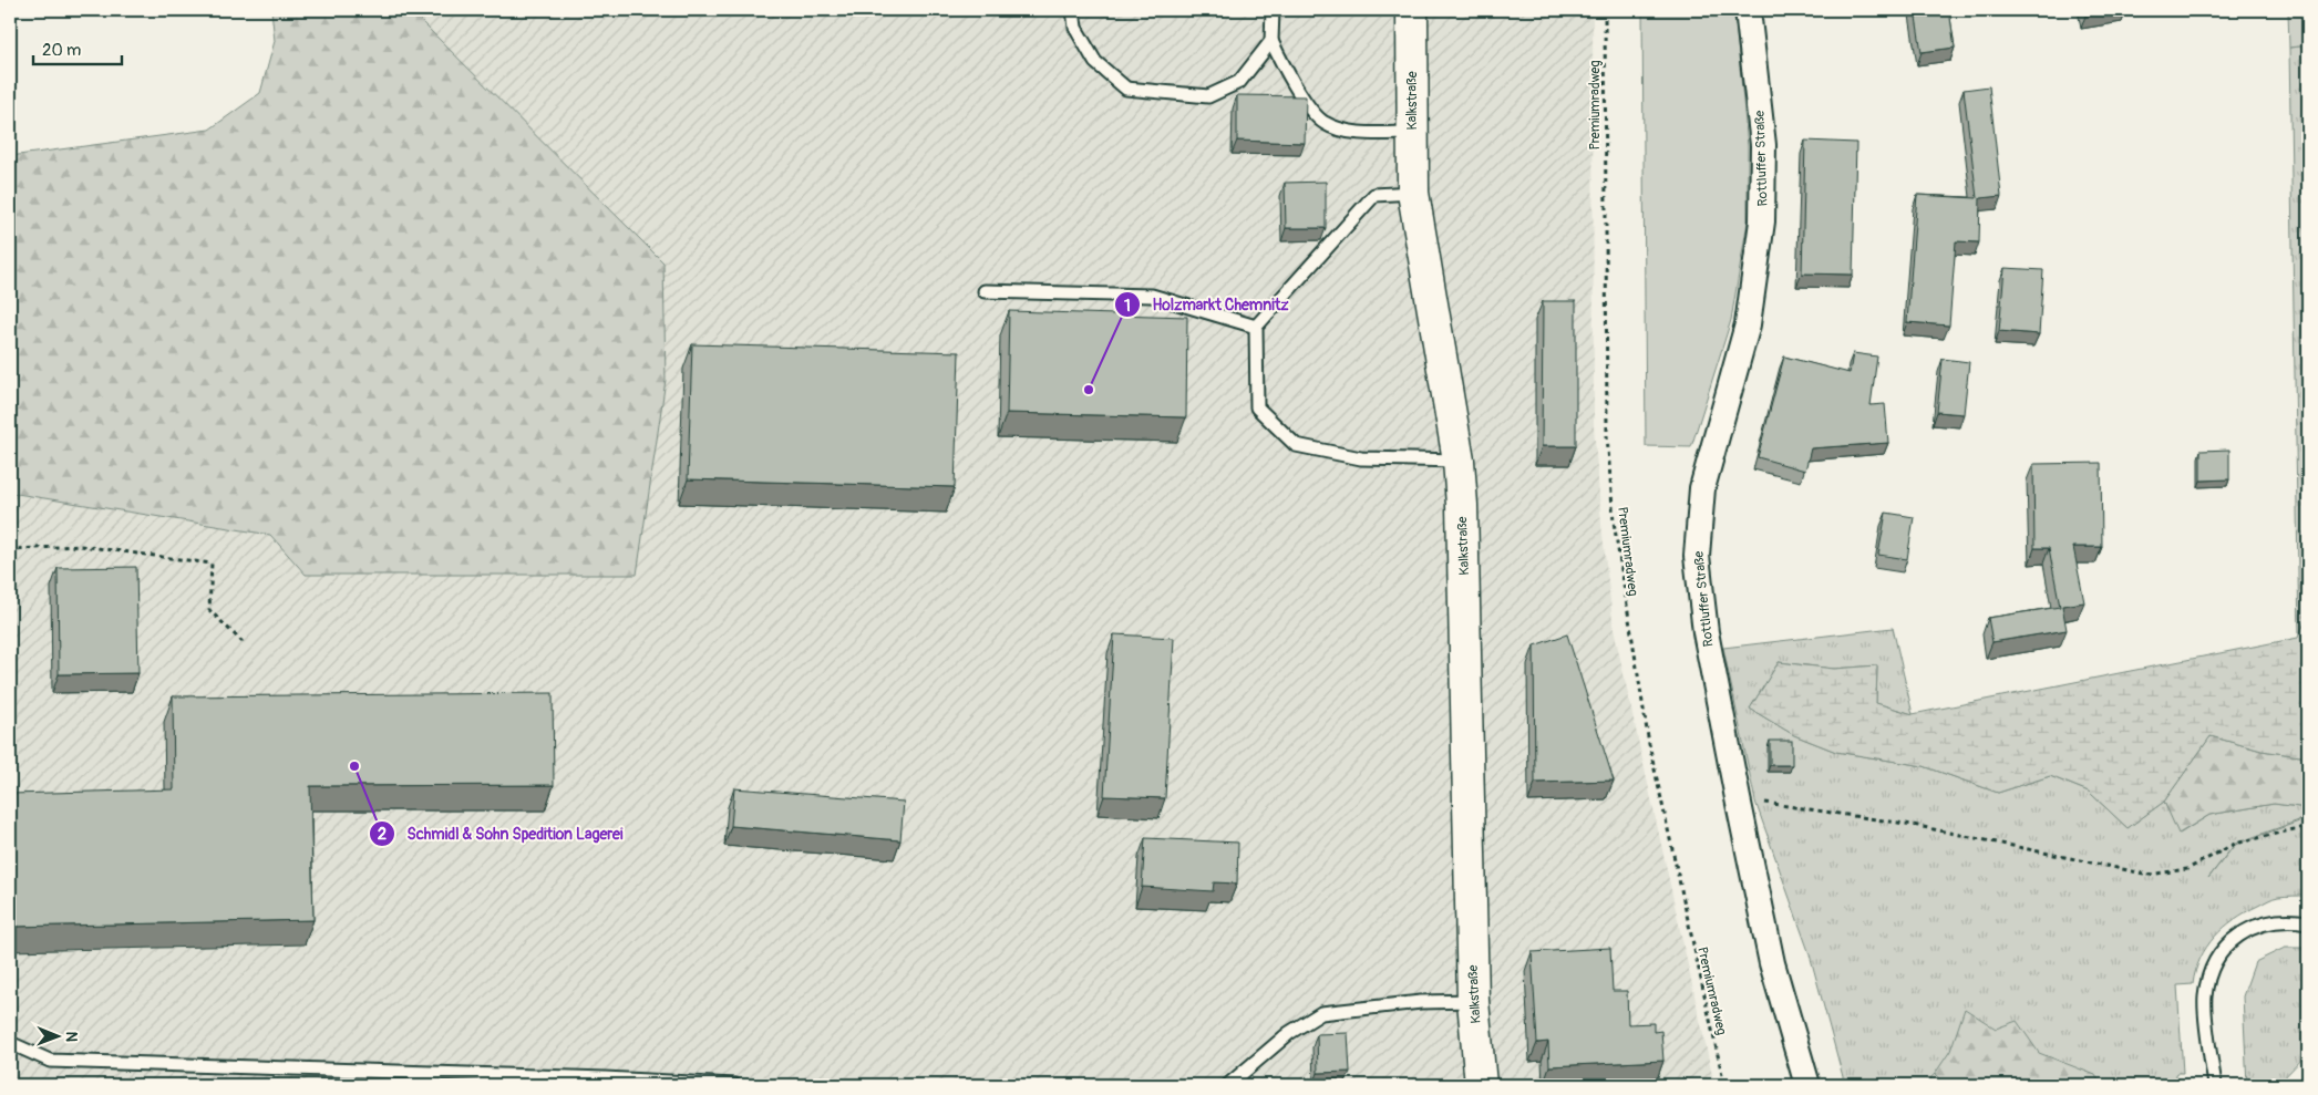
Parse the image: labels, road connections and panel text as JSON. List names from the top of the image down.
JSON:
{
  "streets": {
    "main road": ["Kalkstraße"],
    "street": ["Rottluffer Straße"],
    "path": ["Premiumradweg"]
  },
  "places": ["Holzmarkt Chemnitz", "Schmidl & Sohn Spedition Lagerei"],
  "scale_bar": "20 m",
  "north": "right"
}
